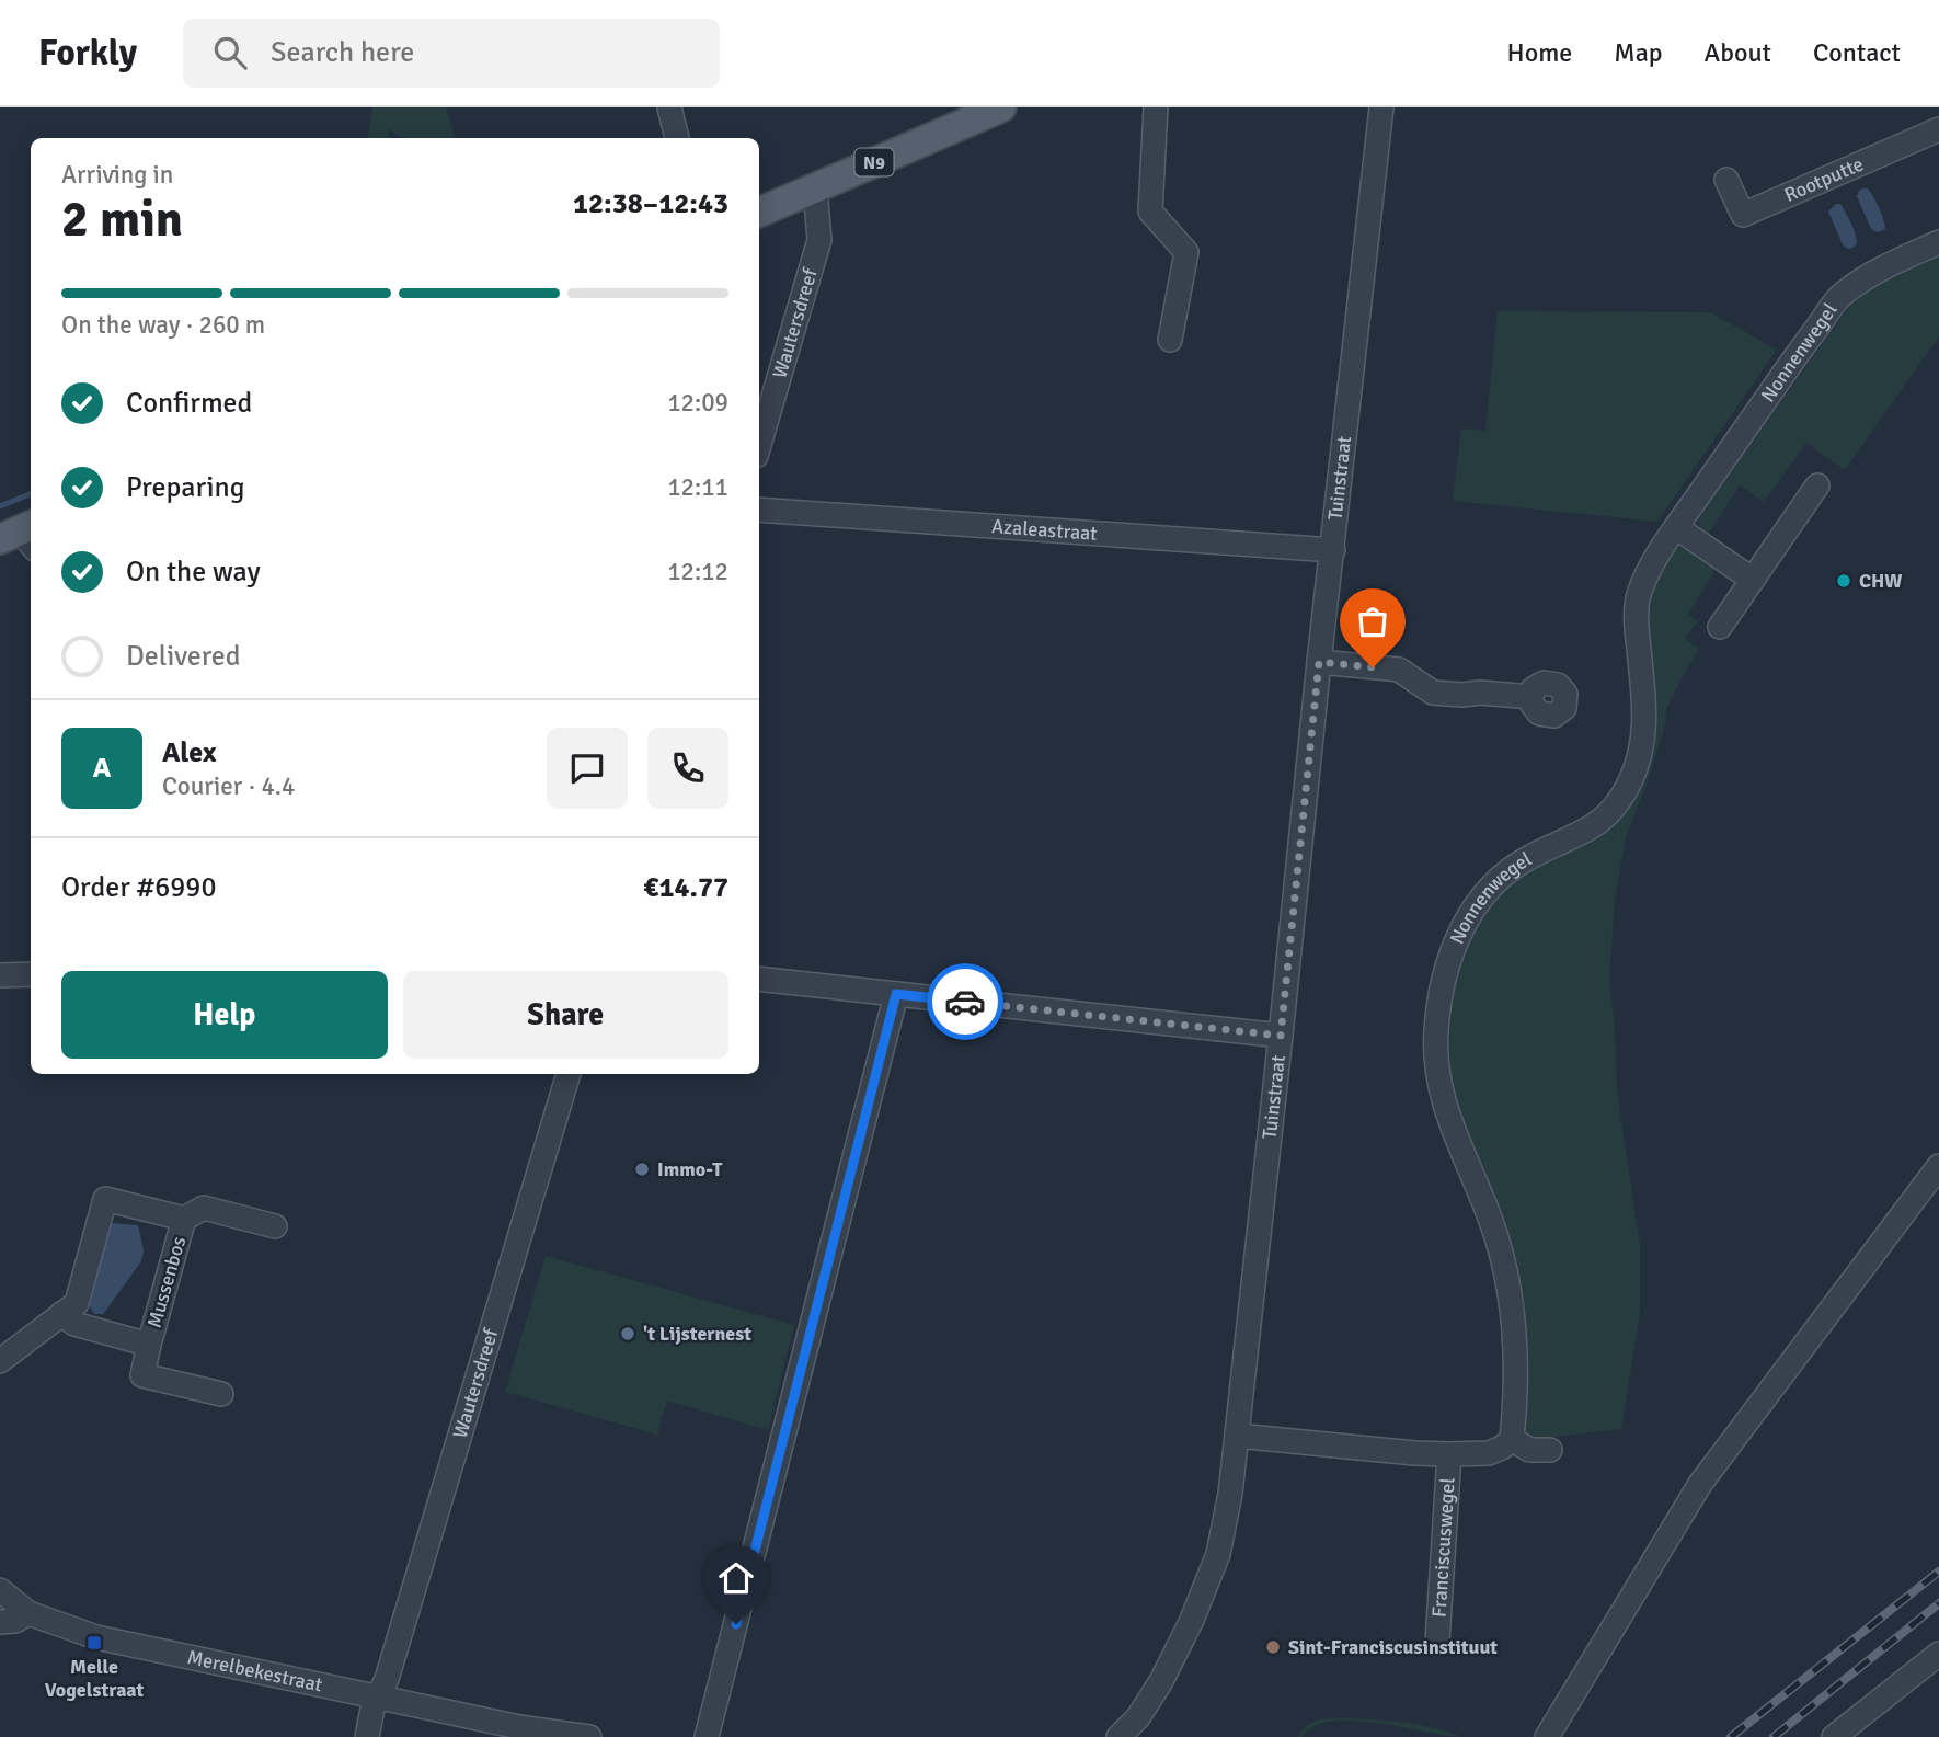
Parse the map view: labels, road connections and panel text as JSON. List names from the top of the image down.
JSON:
{
  "streets": {
    "main road": ["N9"],
    "street": [
      "Rootputte",
      "Wautersdreef",
      "Nonnenwegel",
      "Tuinstraat",
      "Azaleastraat",
      "Mussenbos",
      "Franciscuswegel",
      "Merelbekestraat"
    ]
  },
  "crossings": [
    ["N9", "Wautersdreef"],
    ["Wautersdreef", "Merelbekestraat"],
    ["Tuinstraat", "Azaleastraat"]
  ],
  "places": {
    "other": [
      "CHW",
      "Immo-T",
      "'t Lijsternest",
      "Sint-Franciscusinstituut"
    ],
    "transit": ["Melle Vogelstraat"]
  },
  "page": {
    "header": "Forkly",
    "search": "Search here",
    "nav": [
      "Home",
      "Map",
      "About",
      "Contact"
    ],
    "heading": ["2 min", "Arriving in", "12:38–12:43"],
    "panel": [
      "Alex",
      "Courier · 4.4",
      "Order #6990",
      "€14.77"
    ],
    "bar": "On the way · 260 m",
    "list": [
      ["Confirmed", "12:09"],
      ["Preparing", "12:11"],
      ["On the way", "12:12"],
      "Delivered"
    ],
    "round": "A",
    "buttons": ["Help", "Share"]
  }
}
